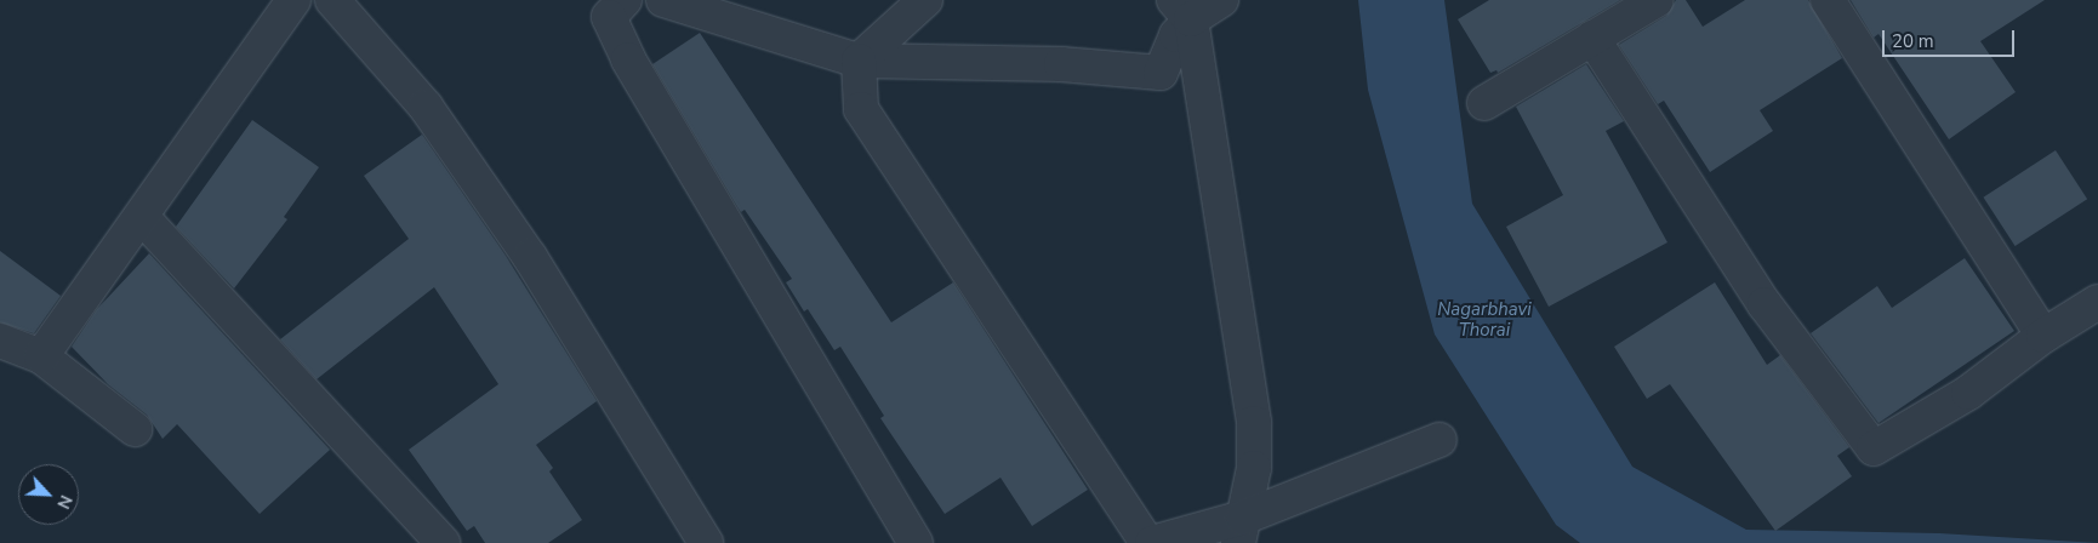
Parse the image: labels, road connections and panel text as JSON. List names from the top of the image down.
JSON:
{
  "water": ["Nagarbhavi Thorai"],
  "scale_bar": "20 m",
  "north": "bottom right"
}
